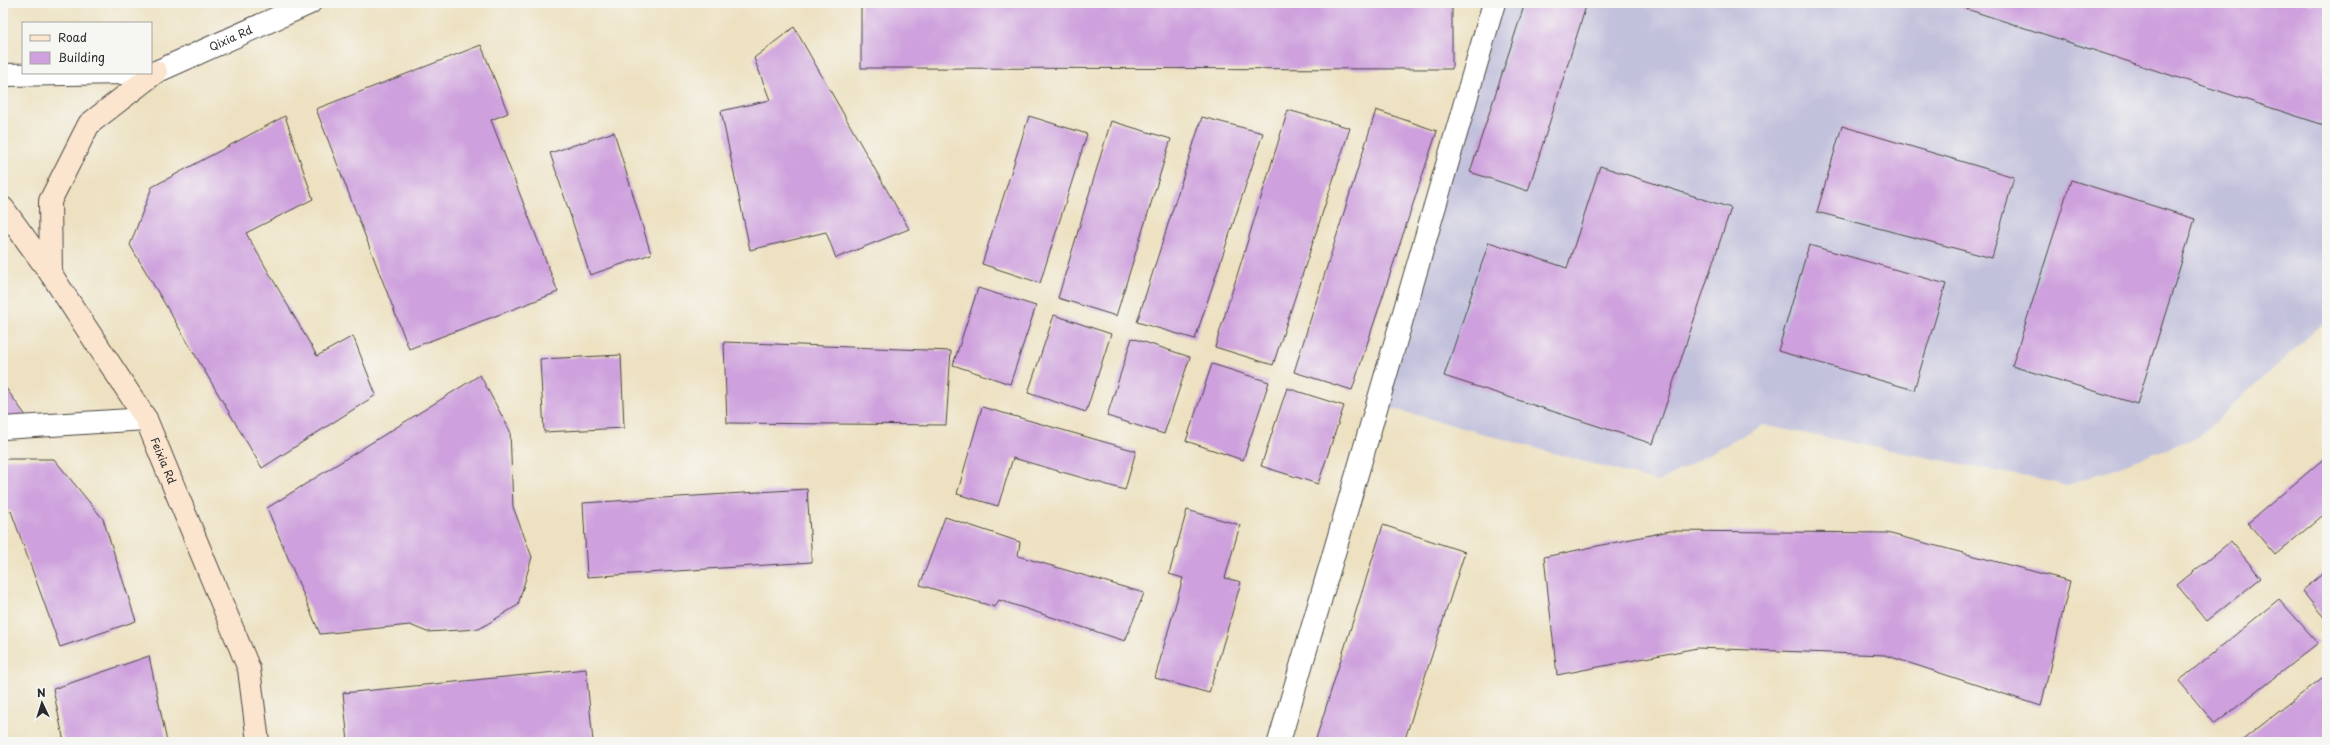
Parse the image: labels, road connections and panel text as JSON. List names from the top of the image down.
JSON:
{
  "streets": {
    "main road": ["Feixia Rd"],
    "street": ["Qixia Rd"]
  },
  "legend": ["Road", "Building"],
  "north": "top"
}
